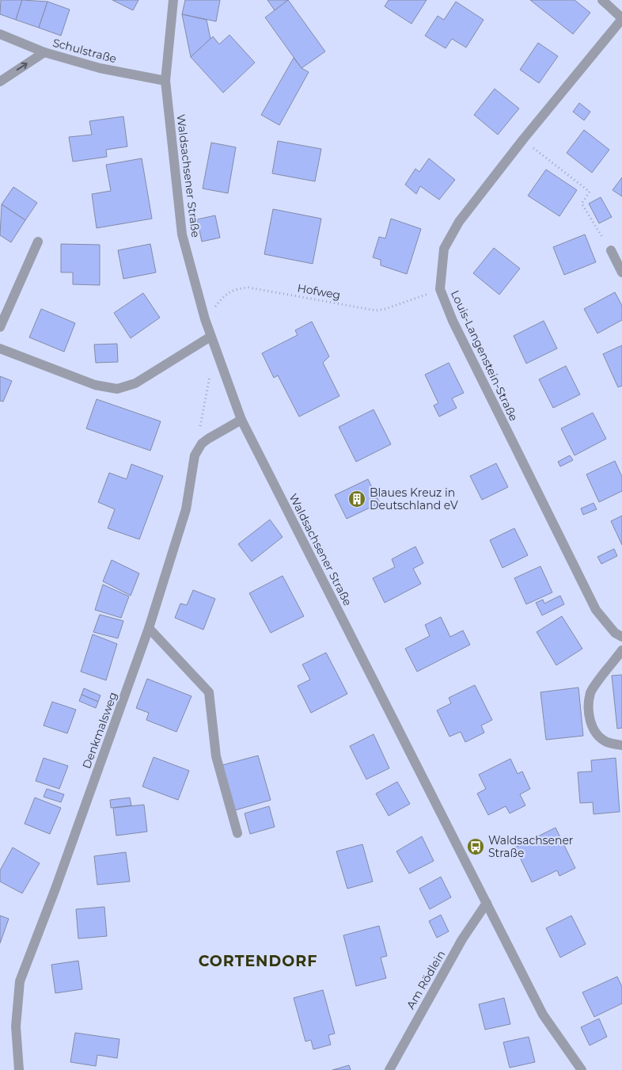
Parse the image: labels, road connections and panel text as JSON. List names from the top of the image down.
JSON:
{
  "streets": {
    "street": [
      "Schulstraße",
      "Waldsachsener Straße",
      "Louis-Langenstein-Straße",
      "Denkmalsweg",
      "Am Rödlein"
    ],
    "path": ["Hofweg"]
  },
  "crossings": [
    ["Schulstraße", "Waldsachsener Straße"],
    ["Waldsachsener Straße", "Hofweg"],
    ["Waldsachsener Straße", "Denkmalsweg"],
    ["Waldsachsener Straße", "Am Rödlein"],
    ["Hofweg", "Louis-Langenstein-Straße"]
  ],
  "districts": ["CORTENDORF"],
  "places": {
    "building": ["Blaues Kreuz in Deutschland eV"],
    "bus stop": ["Waldsachsener Straße"]
  }
}
